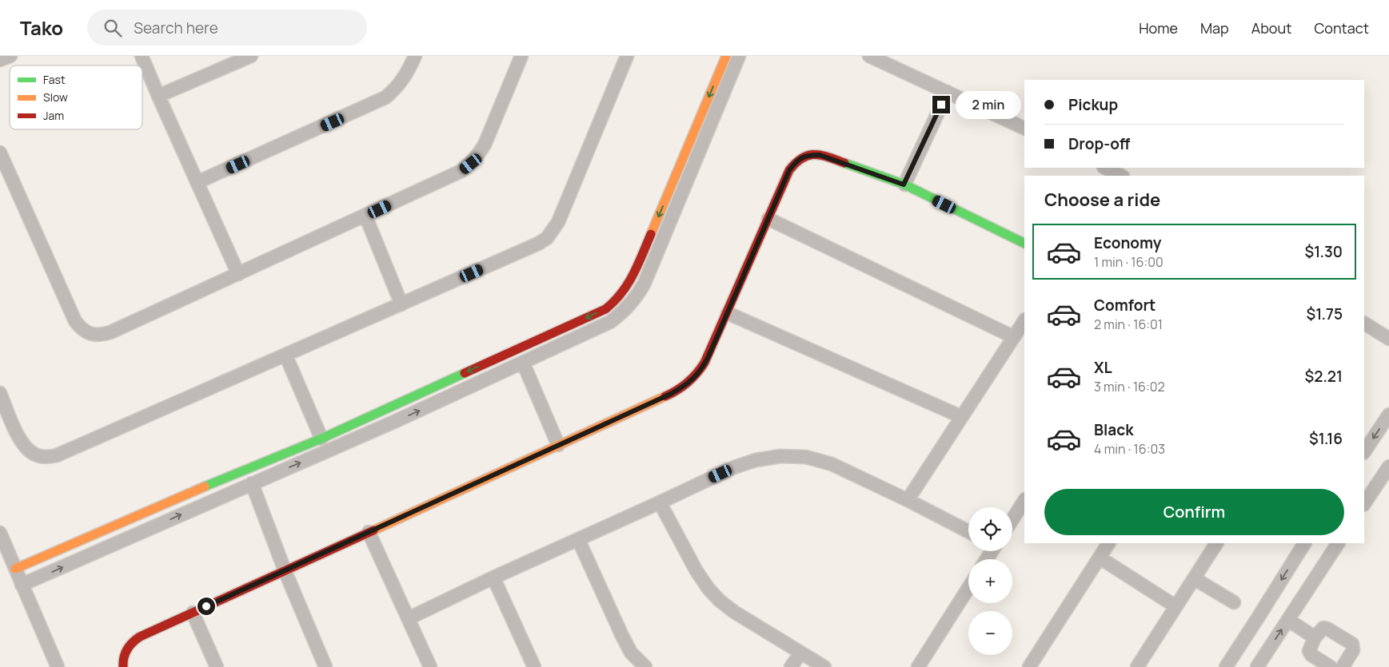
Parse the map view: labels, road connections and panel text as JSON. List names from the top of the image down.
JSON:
{
  "legend": ["Fast", "Slow", "Jam"],
  "page": {
    "header": "Tako",
    "search": "Search here",
    "nav": [
      "Home",
      "Map",
      "About",
      "Contact"
    ],
    "banner": ["Pickup", "Drop-off"],
    "bubble": "2 min",
    "heading": "Choose a ride",
    "list": [
      {
        "name": "Economy",
        "note": "1 min · 16:00",
        "value": "$1.30"
      },
      {
        "name": "Comfort",
        "note": "2 min · 16:01",
        "value": "$1.75"
      },
      {
        "name": "XL",
        "note": "3 min · 16:02",
        "value": "$2.21"
      },
      {
        "name": "Black",
        "note": "4 min · 16:03",
        "value": "$1.16"
      }
    ],
    "buttons": "Confirm",
    "map_buttons": ["+", "−"]
  }
}
